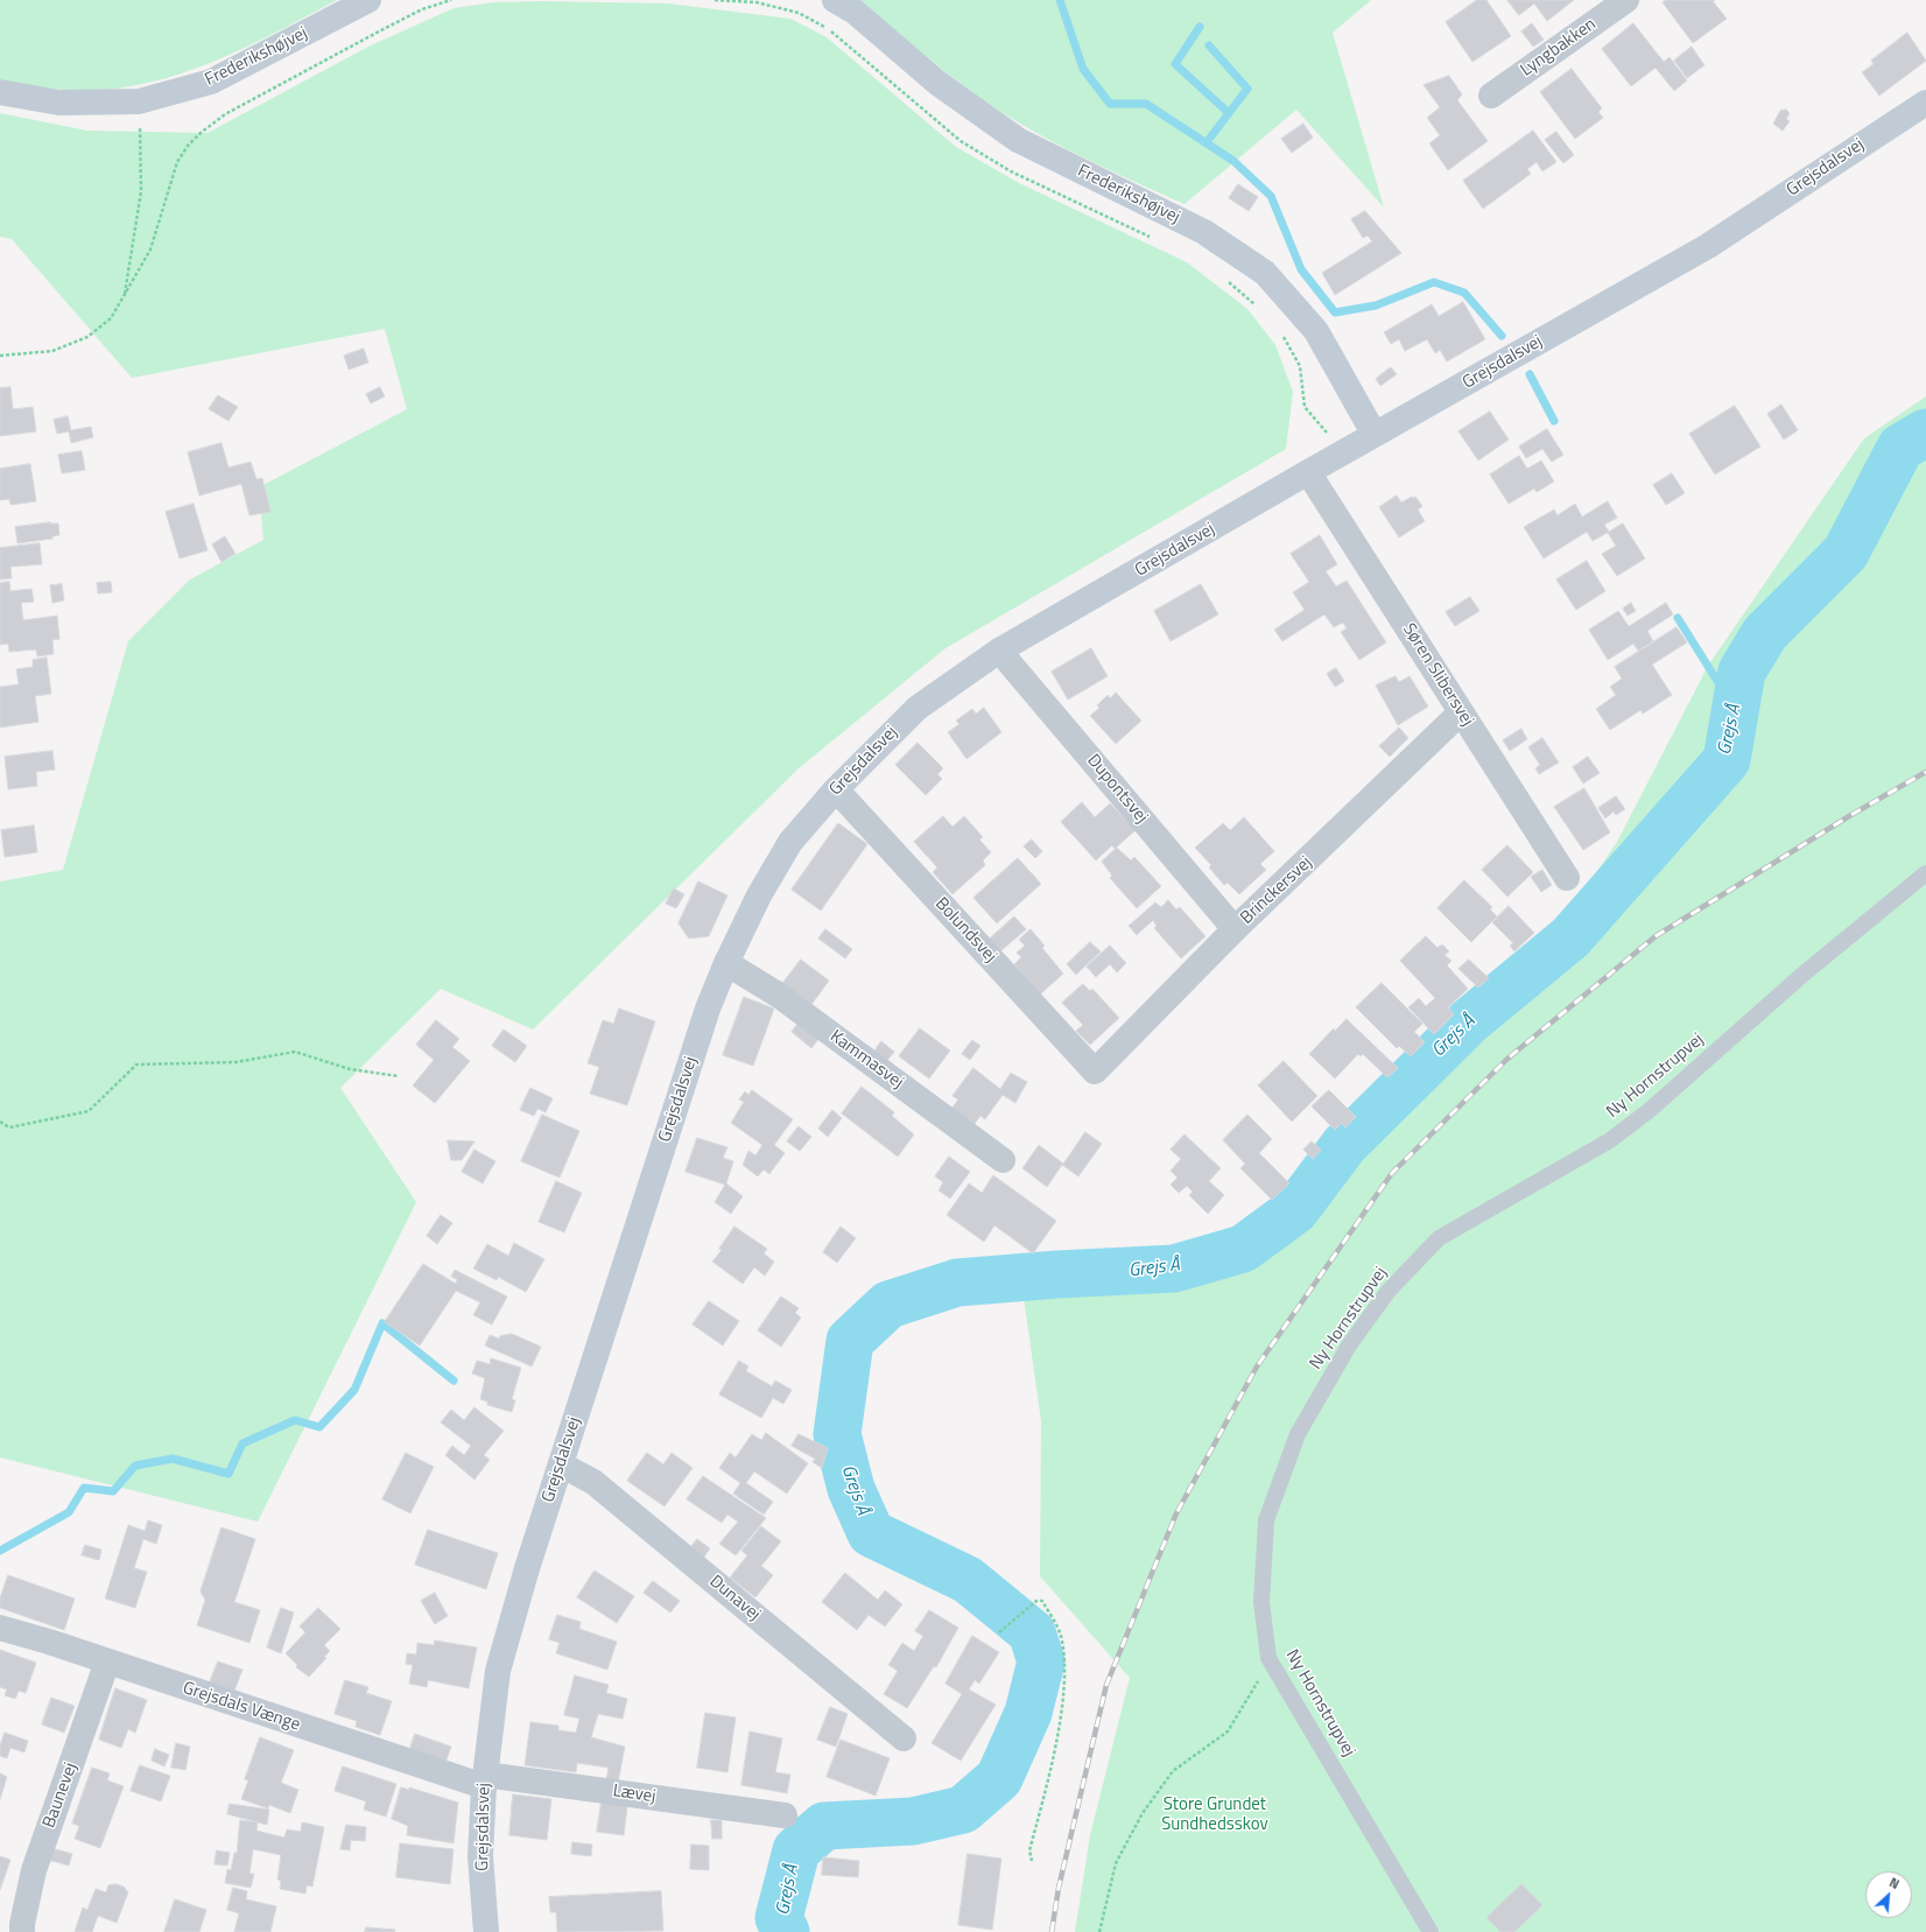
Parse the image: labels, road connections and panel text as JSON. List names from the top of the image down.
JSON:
{
  "streets": {
    "street": [
      "Lyngbakken",
      "Frederikshøjvej",
      "Grejsdalsvej",
      "Søren Slibersvej",
      "Dupontsvej",
      "Brinckersvej",
      "Bolundsvej",
      "Kammasvej",
      "Dunavej",
      "Grejsdals Vænge",
      "Lævej",
      "Baunevej"
    ],
    "lane": ["Ny Hornstrupvej"]
  },
  "crossings": [
    ["Frederikshøjvej", "Grejsdalsvej"],
    ["Grejsdalsvej", "Søren Slibersvej"],
    ["Grejsdalsvej", "Dupontsvej"],
    ["Grejsdalsvej", "Bolundsvej"],
    ["Grejsdalsvej", "Kammasvej"],
    ["Grejsdalsvej", "Dunavej"],
    ["Grejsdalsvej", "Grejsdals Vænge"],
    ["Grejsdalsvej", "Lævej"],
    ["Søren Slibersvej", "Brinckersvej"],
    ["Dupontsvej", "Brinckersvej"],
    ["Brinckersvej", "Bolundsvej"],
    ["Grejsdals Vænge", "Lævej"],
    ["Grejsdals Vænge", "Baunevej"]
  ],
  "water": ["Grejs Å"],
  "parks": ["Store Grundet Sundhedsskov"],
  "north": "top right"
}
